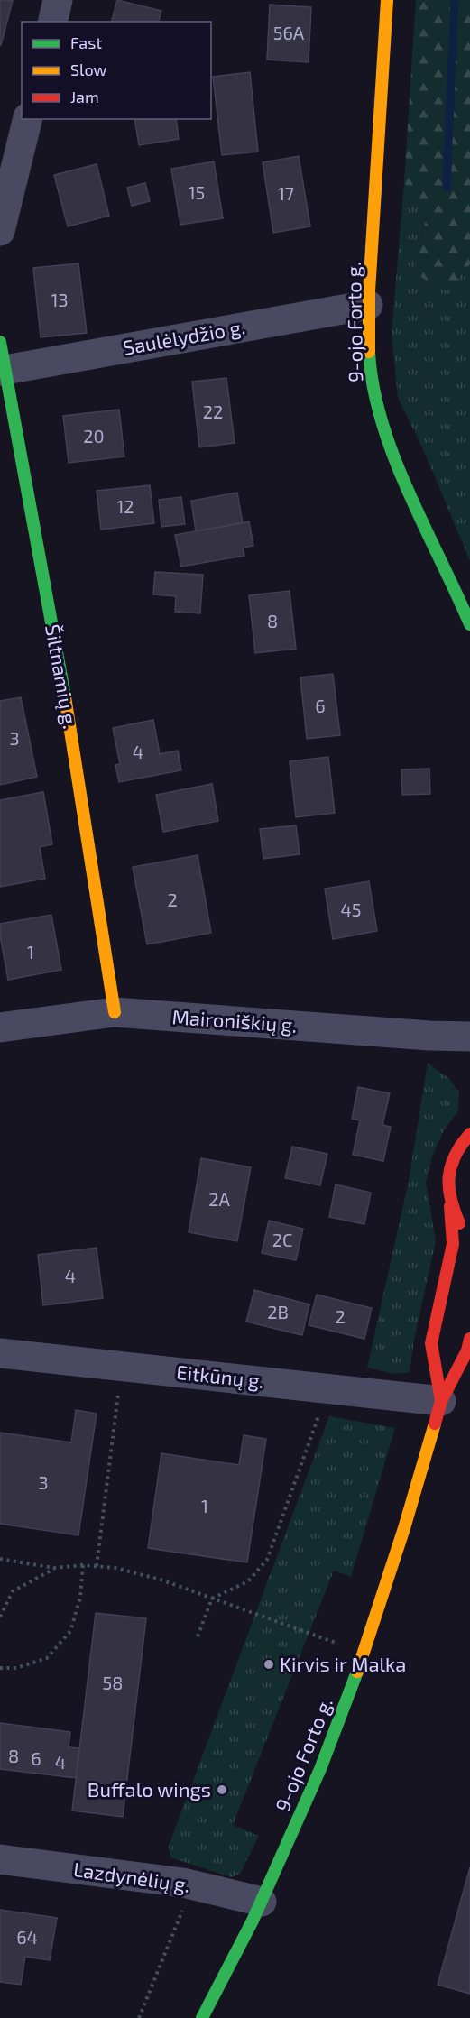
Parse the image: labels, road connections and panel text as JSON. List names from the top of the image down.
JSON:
{
  "streets": {
    "street": [
      "9-ojo Forto g.",
      "Saulėlydžio g.",
      "Šiltnamių g.",
      "Maironiškių g.",
      "Eitkūnų g.",
      "Lazdynėlių g."
    ]
  },
  "crossings": [
    ["9-ojo Forto g.", "Saulėlydžio g."],
    ["9-ojo Forto g.", "Eitkūnų g."],
    ["9-ojo Forto g.", "Lazdynėlių g."],
    ["Saulėlydžio g.", "Šiltnamių g."],
    ["Šiltnamių g.", "Maironiškių g."]
  ],
  "places": ["Kirvis ir Malka", "Buffalo wings"],
  "house_numbers": [
    "56A",
    "15",
    "17",
    "13",
    "22",
    "20",
    "12",
    "8",
    "6",
    "3",
    "4",
    "2",
    "45",
    "1",
    "2A",
    "2C",
    "4",
    "2B",
    "2",
    "3",
    "1",
    "58",
    "8",
    "6",
    "4",
    "64"
  ],
  "legend": ["Fast", "Slow", "Jam"]
}
